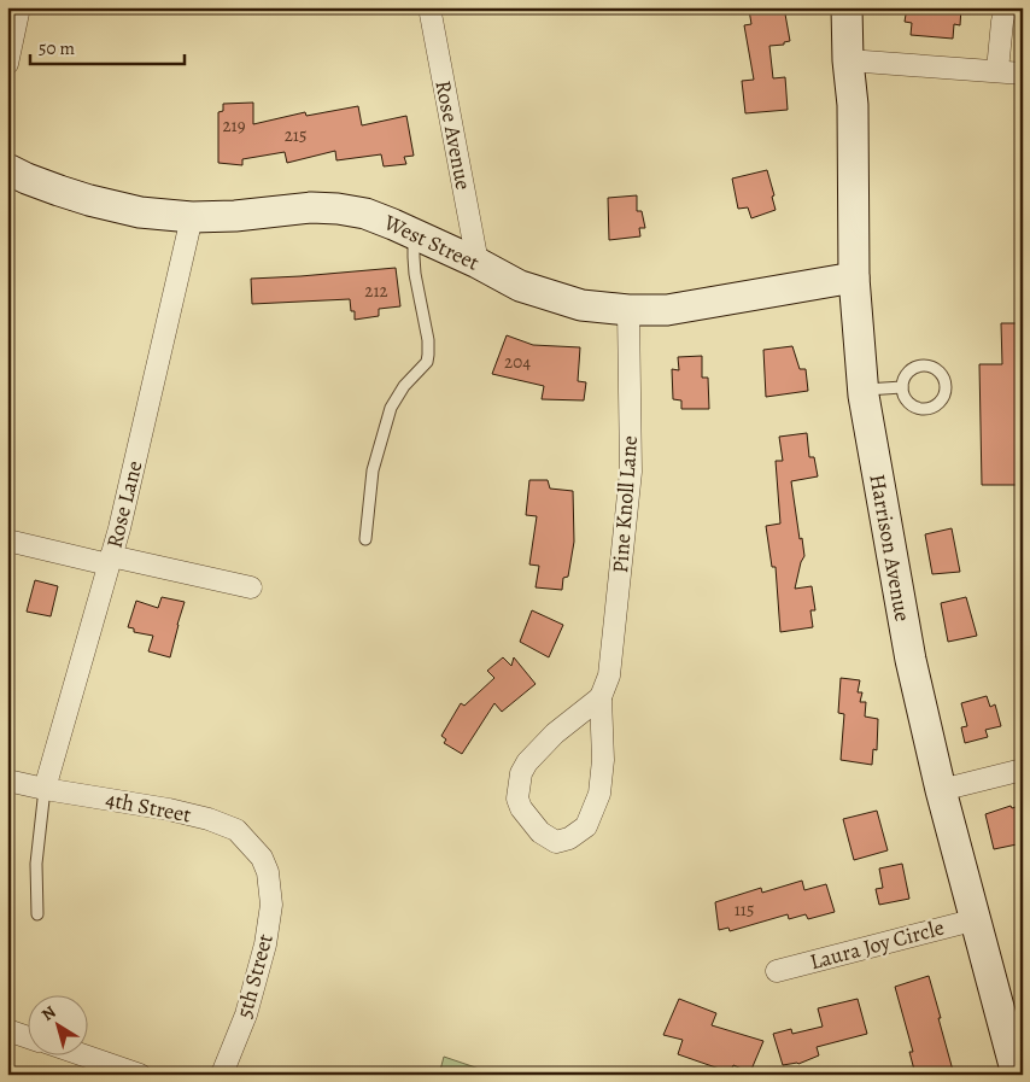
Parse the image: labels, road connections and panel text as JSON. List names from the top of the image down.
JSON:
{
  "streets": {
    "main road": ["West Street", "Harrison Avenue"],
    "street": [
      "Rose Avenue",
      "Rose Lane",
      "Pine Knoll Lane",
      "4th Street",
      "Laura Joy Circle",
      "5th Street"
    ]
  },
  "crossings": [
    ["Rose Avenue", "West Street"],
    ["West Street", "Rose Lane"],
    ["West Street", "Pine Knoll Lane"],
    ["West Street", "Harrison Avenue"],
    ["Rose Lane", "4th Street"],
    ["Harrison Avenue", "Laura Joy Circle"],
    ["4th Street", "5th Street"]
  ],
  "house_numbers": [
    "219",
    "215",
    "212",
    "204",
    "115"
  ],
  "scale_bar": "50 m",
  "north": "top left"
}
